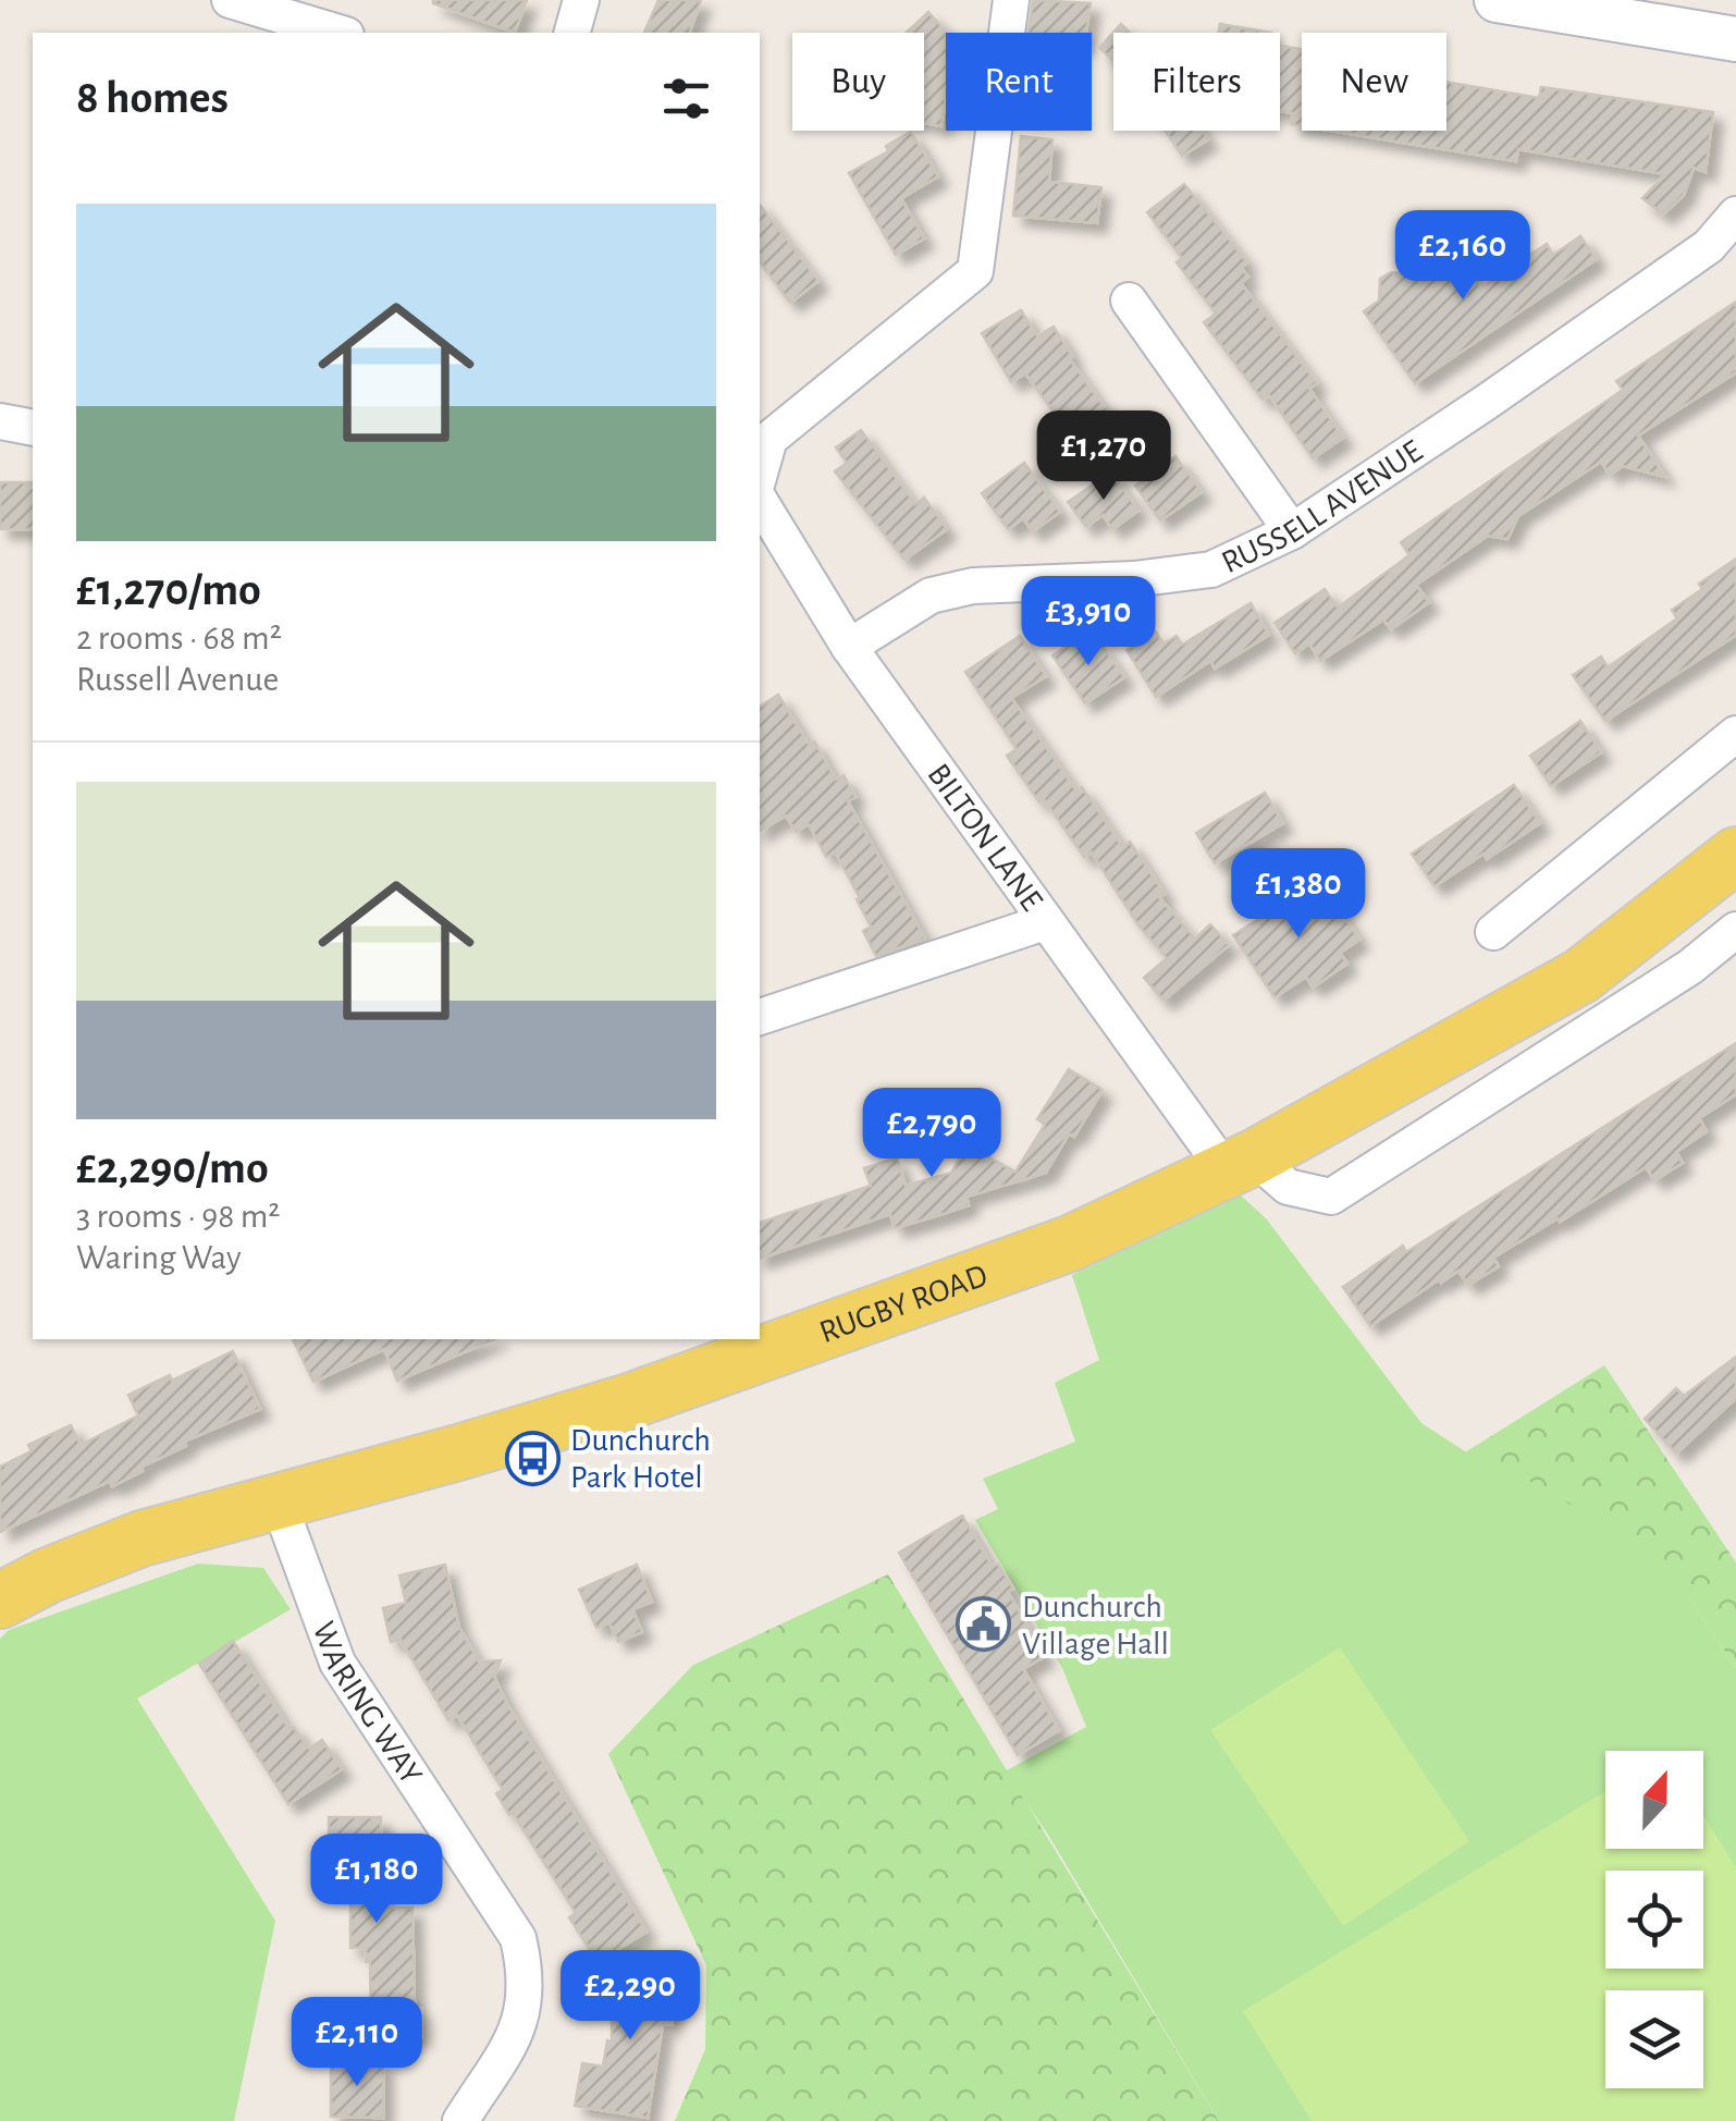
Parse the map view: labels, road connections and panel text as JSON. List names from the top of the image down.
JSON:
{
  "streets": {
    "main road": ["RUGBY ROAD"],
    "street": ["RUSSELL AVENUE", "BILTON LANE", "WARING WAY"]
  },
  "crossings": [
    ["RUSSELL AVENUE", "BILTON LANE"],
    ["BILTON LANE", "RUGBY ROAD"],
    ["RUGBY ROAD", "WARING WAY"]
  ],
  "places": {
    "bus stop": ["Dunchurch Park Hotel"],
    "public building": ["Dunchurch Village Hall"]
  },
  "north": "top",
  "page": {
    "chip": [
      "Buy",
      "Rent",
      "Filters",
      "New"
    ],
    "heading": "8 homes",
    "list": [
      {
        "name": "£1,270/mo",
        "note": "2 rooms · 68 m² · Russell Avenue"
      },
      {
        "name": "£2,290/mo",
        "note": "3 rooms · 98 m² · Waring Way"
      }
    ],
    "price": [
      "£2,160",
      "£1,270",
      "£3,910",
      "£1,380",
      "£2,790",
      "£1,180",
      "£2,290",
      "£2,110"
    ]
  }
}
